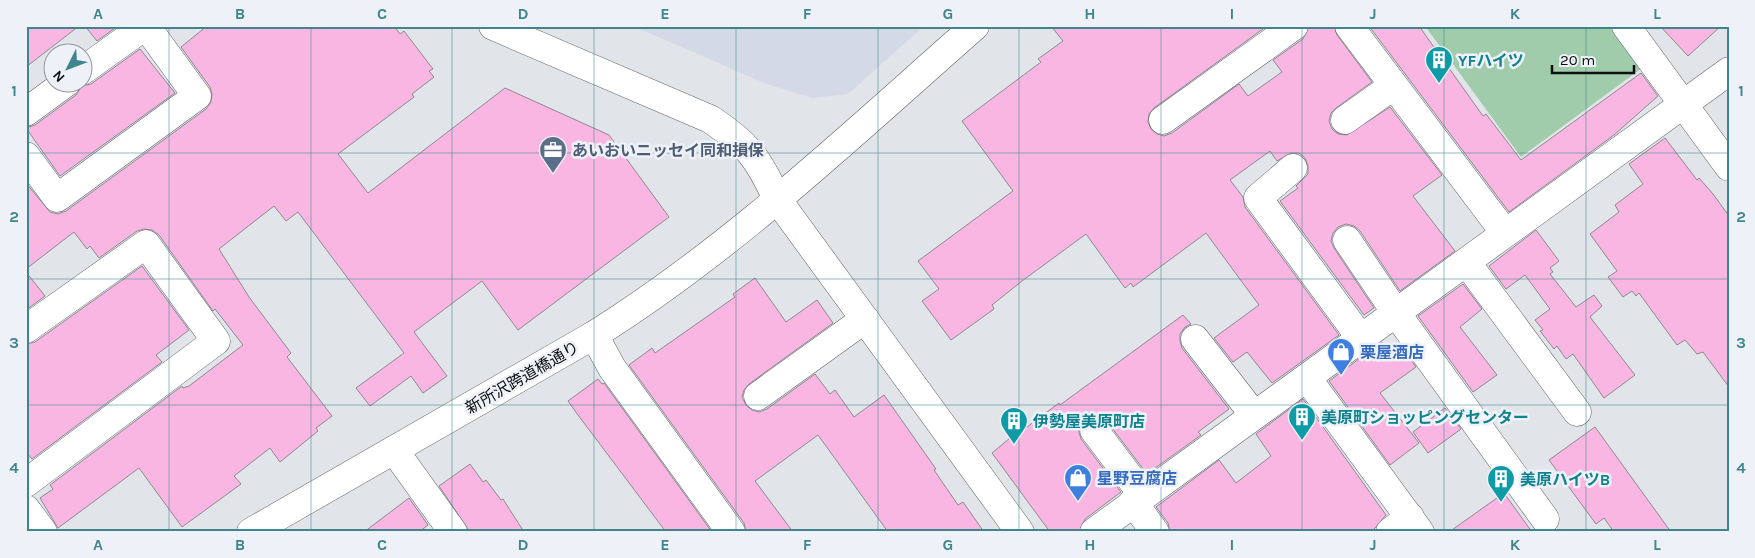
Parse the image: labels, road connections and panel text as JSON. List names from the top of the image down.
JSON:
{
  "streets": {
    "street": ["新所沢跨道橋通り"]
  },
  "places": {
    "building": [
      "YFハイツ",
      "美原町ショッピングセンター",
      "伊勢屋美原町店",
      "美原ハイツB"
    ],
    "office": ["あいおいニッセイ同和損保"],
    "shop": ["栗屋酒店", "星野豆腐店"]
  },
  "scale_bar": "20 m",
  "north": "bottom left",
  "grid": {
    "columns": [
      "A",
      "B",
      "C",
      "D",
      "E",
      "F",
      "G",
      "H",
      "I",
      "J",
      "K",
      "L"
    ],
    "rows": [
      "1",
      "2",
      "3",
      "4"
    ]
  }
}
